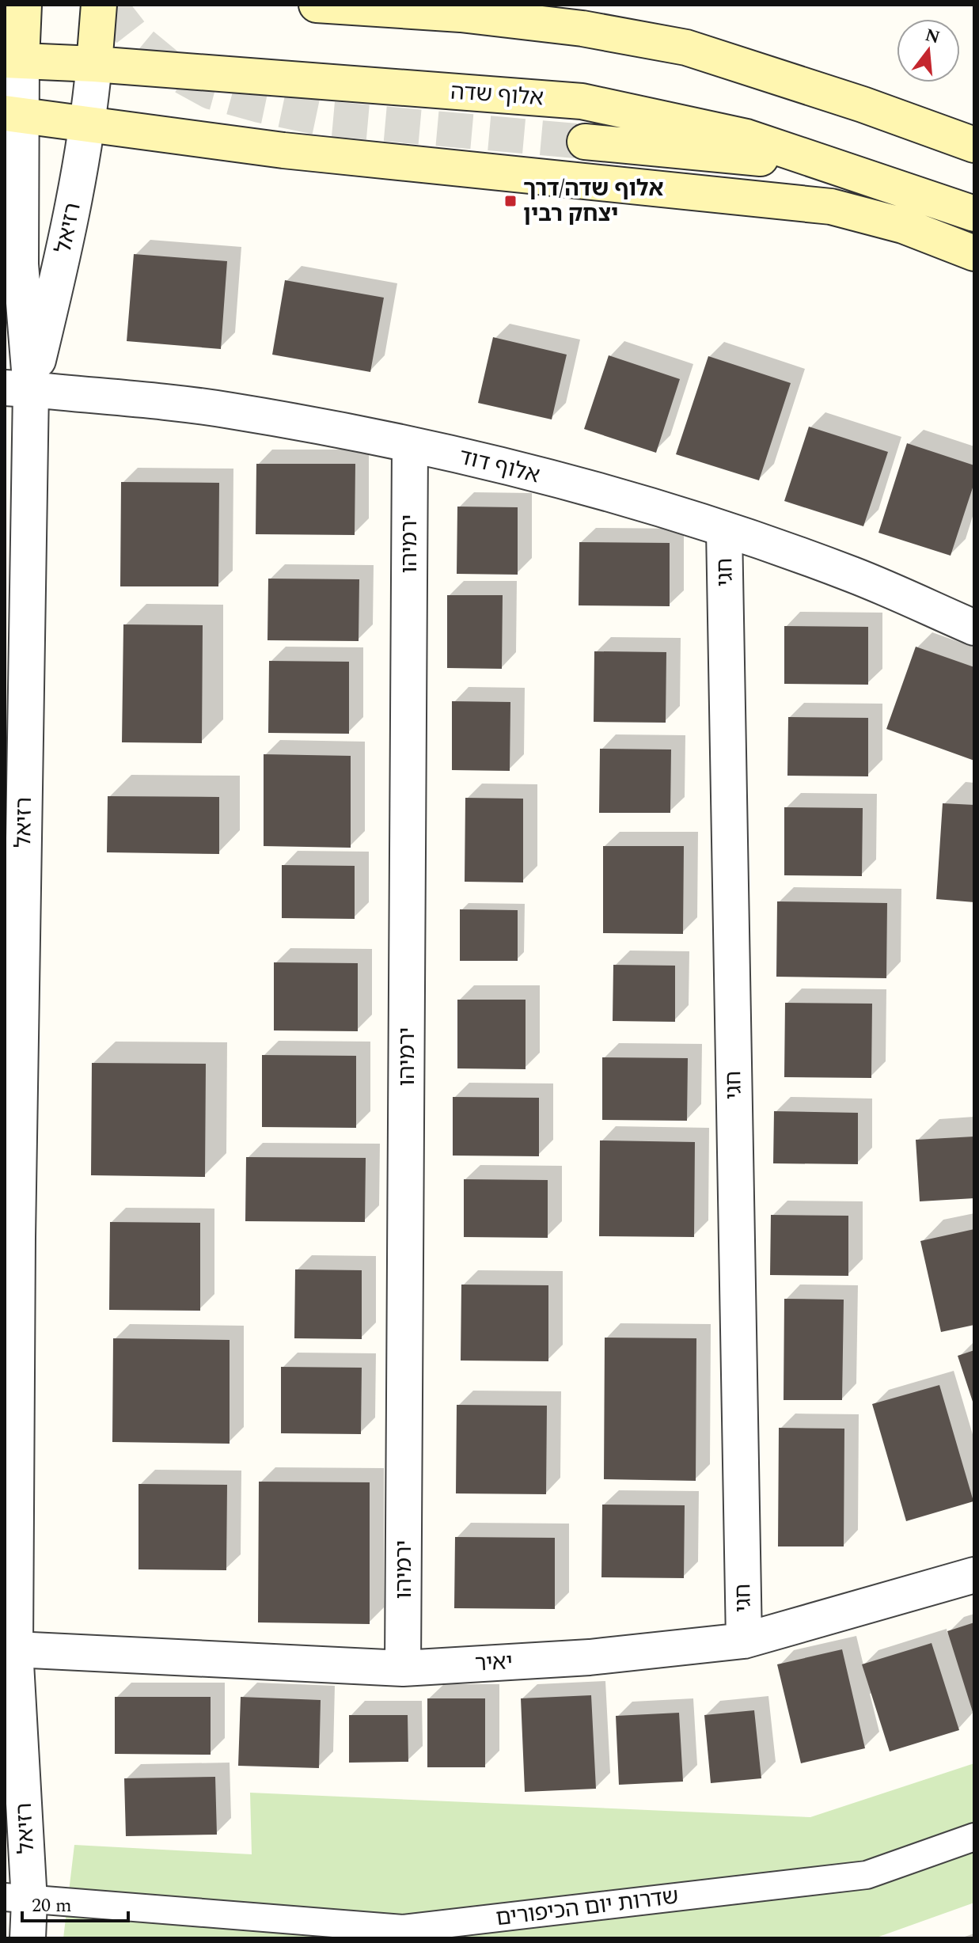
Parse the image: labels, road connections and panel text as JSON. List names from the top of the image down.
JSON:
{
  "streets": {
    "main road": ["אלוף שדה"],
    "street": [
      "רזיאל",
      "אלוף דוד",
      "ירמיהו",
      "חגי",
      "יאיר",
      "שדרות יום הכיפורים"
    ]
  },
  "crossings": [
    ["אלוף שדה", "רזיאל"],
    ["רזיאל", "אלוף דוד"],
    ["רזיאל", "יאיר"],
    ["רזיאל", "שדרות יום הכיפורים"],
    ["אלוף דוד", "ירמיהו"],
    ["אלוף דוד", "חגי"],
    ["ירמיהו", "יאיר"],
    ["חגי", "יאיר"]
  ],
  "places": {
    "transit": ["אלוף שדה/דרך יצחק רבין"]
  },
  "scale_bar": "20 m",
  "north": "top"
}
